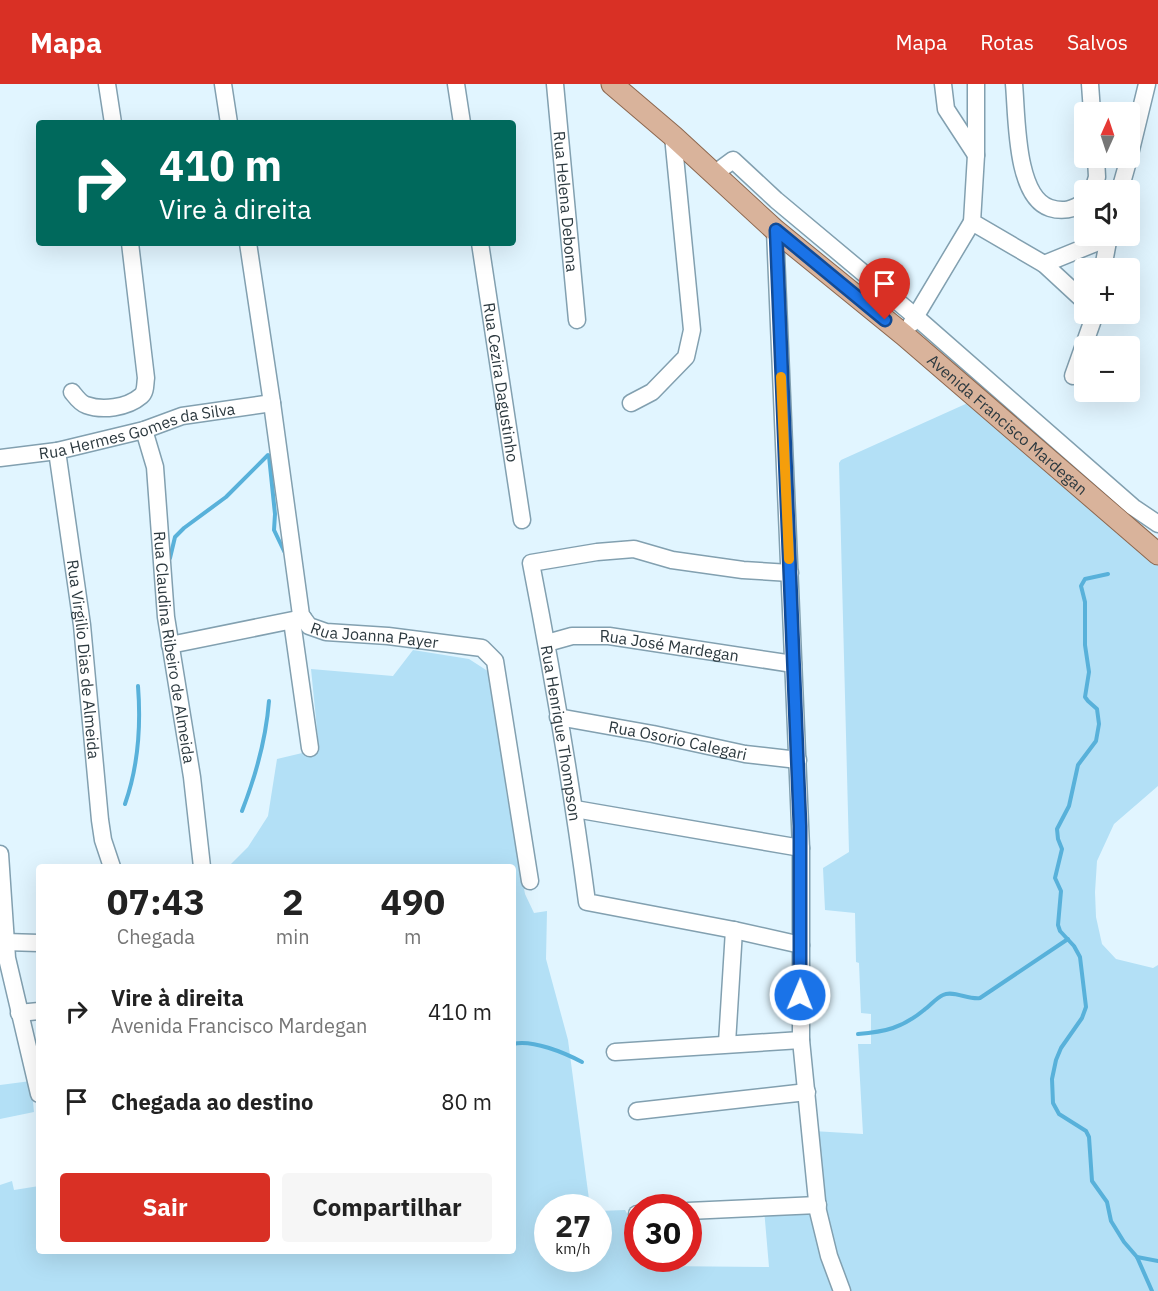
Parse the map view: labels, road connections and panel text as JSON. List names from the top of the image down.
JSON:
{
  "streets": {
    "main road": ["Avenida Francisco Mardegan"],
    "street": [
      "Rua Helena Debona",
      "Rua Cezira Dagustinho",
      "Rua Hermes Gomes da Silva",
      "Rua Joanna Payer",
      "Rua José Mardegan",
      "Rua Claudina Ribeiro de Almeida",
      "Rua Virgilio Dias de Almeida",
      "Rua Henrique Thompson",
      "Rua Osorio Calegari"
    ]
  },
  "crossings": [
    ["Rua Hermes Gomes da Silva", "Rua Joanna Payer"],
    ["Rua Hermes Gomes da Silva", "Rua Claudina Ribeiro de Almeida"],
    ["Rua Hermes Gomes da Silva", "Rua Virgilio Dias de Almeida"],
    ["Rua José Mardegan", "Rua Henrique Thompson"],
    ["Rua Henrique Thompson", "Rua Osorio Calegari"]
  ],
  "north": "top",
  "page": {
    "header": "Mapa",
    "nav": ["Mapa", "Rotas", "Salvos"],
    "map_buttons": ["+", "−"],
    "turn": ["410 m", "Vire à direita"],
    "eta": [
      "07:43",
      "Chegada",
      "2",
      "min",
      "490",
      "m"
    ],
    "list": [
      {
        "name": "Vire à direita",
        "note": "Avenida Francisco Mardegan",
        "value": "410 m"
      },
      {
        "name": "Chegada ao destino",
        "value": "80 m"
      }
    ],
    "buttons": ["Sair", "Compartilhar"],
    "speed": "27 km/h",
    "limit": "30"
  }
}
